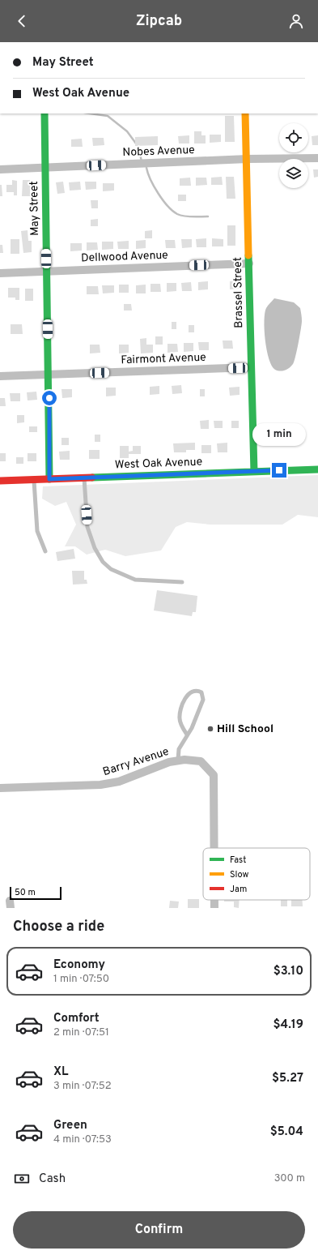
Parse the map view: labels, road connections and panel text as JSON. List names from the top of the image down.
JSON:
{
  "streets": {
    "street": [
      "Nobes Avenue",
      "May Street",
      "Dellwood Avenue",
      "Brassel Street",
      "Fairmont Avenue",
      "West Oak Avenue",
      "Barry Avenue"
    ]
  },
  "crossings": [
    ["Nobes Avenue", "May Street"],
    ["Nobes Avenue", "Brassel Street"],
    ["May Street", "Dellwood Avenue"],
    ["May Street", "Fairmont Avenue"],
    ["May Street", "West Oak Avenue"],
    ["Dellwood Avenue", "Brassel Street"],
    ["Brassel Street", "Fairmont Avenue"],
    ["Brassel Street", "West Oak Avenue"]
  ],
  "places": ["Hill School"],
  "legend": ["Fast", "Slow", "Jam"],
  "scale_bar": "50 m",
  "page": {
    "header": "Zipcab",
    "banner": ["May Street", "West Oak Avenue"],
    "bubble": "1 min",
    "scale": "50 m",
    "heading": "Choose a ride",
    "list": [
      {
        "name": "Economy",
        "note": "1 min · 07:50",
        "value": "$3.10"
      },
      {
        "name": "Comfort",
        "note": "2 min · 07:51",
        "value": "$4.19"
      },
      {
        "name": "XL",
        "note": "3 min · 07:52",
        "value": "$5.27"
      },
      {
        "name": "Green",
        "note": "4 min · 07:53",
        "value": "$5.04"
      }
    ],
    "pay": ["Cash", "300 m"],
    "buttons": "Confirm"
  }
}
